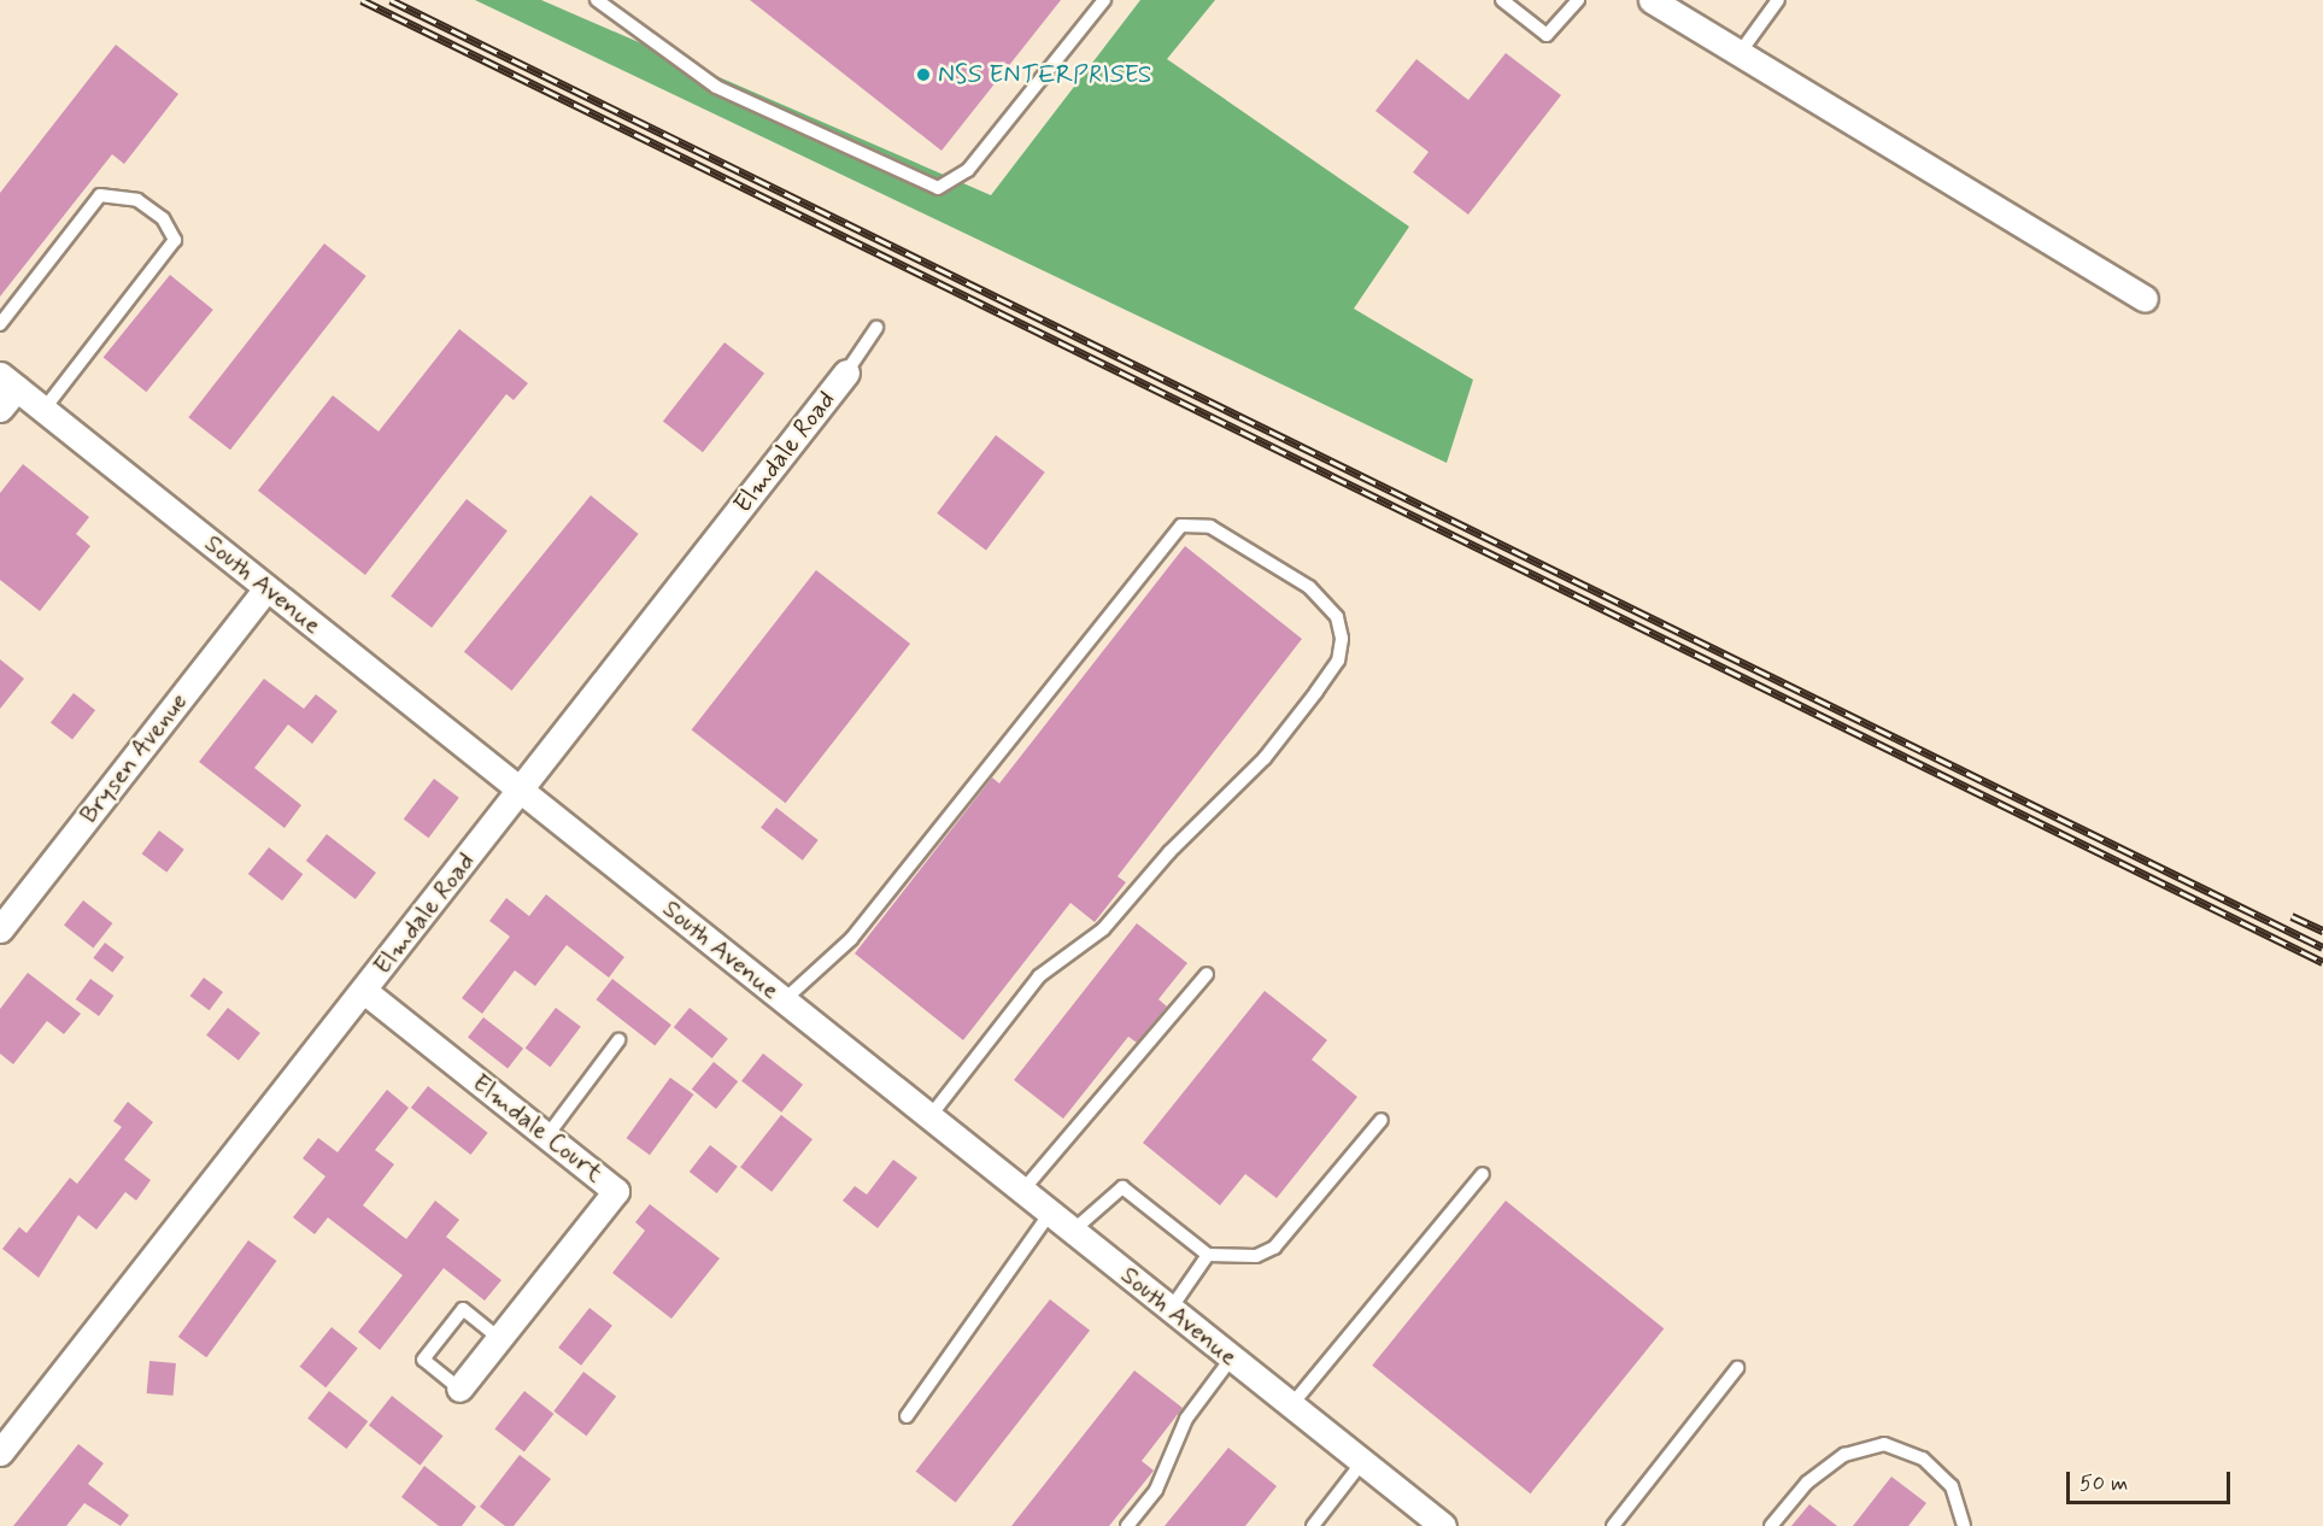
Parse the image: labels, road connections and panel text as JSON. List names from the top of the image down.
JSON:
{
  "streets": {
    "street": [
      "Elmdale Road",
      "South Avenue",
      "Brysen Avenue",
      "Elmdale Court"
    ]
  },
  "crossings": [
    ["Elmdale Road", "South Avenue"],
    ["Elmdale Road", "Elmdale Court"],
    ["South Avenue", "Brysen Avenue"]
  ],
  "places": ["NSS ENTERPRISES"],
  "scale_bar": "50 m"
}
